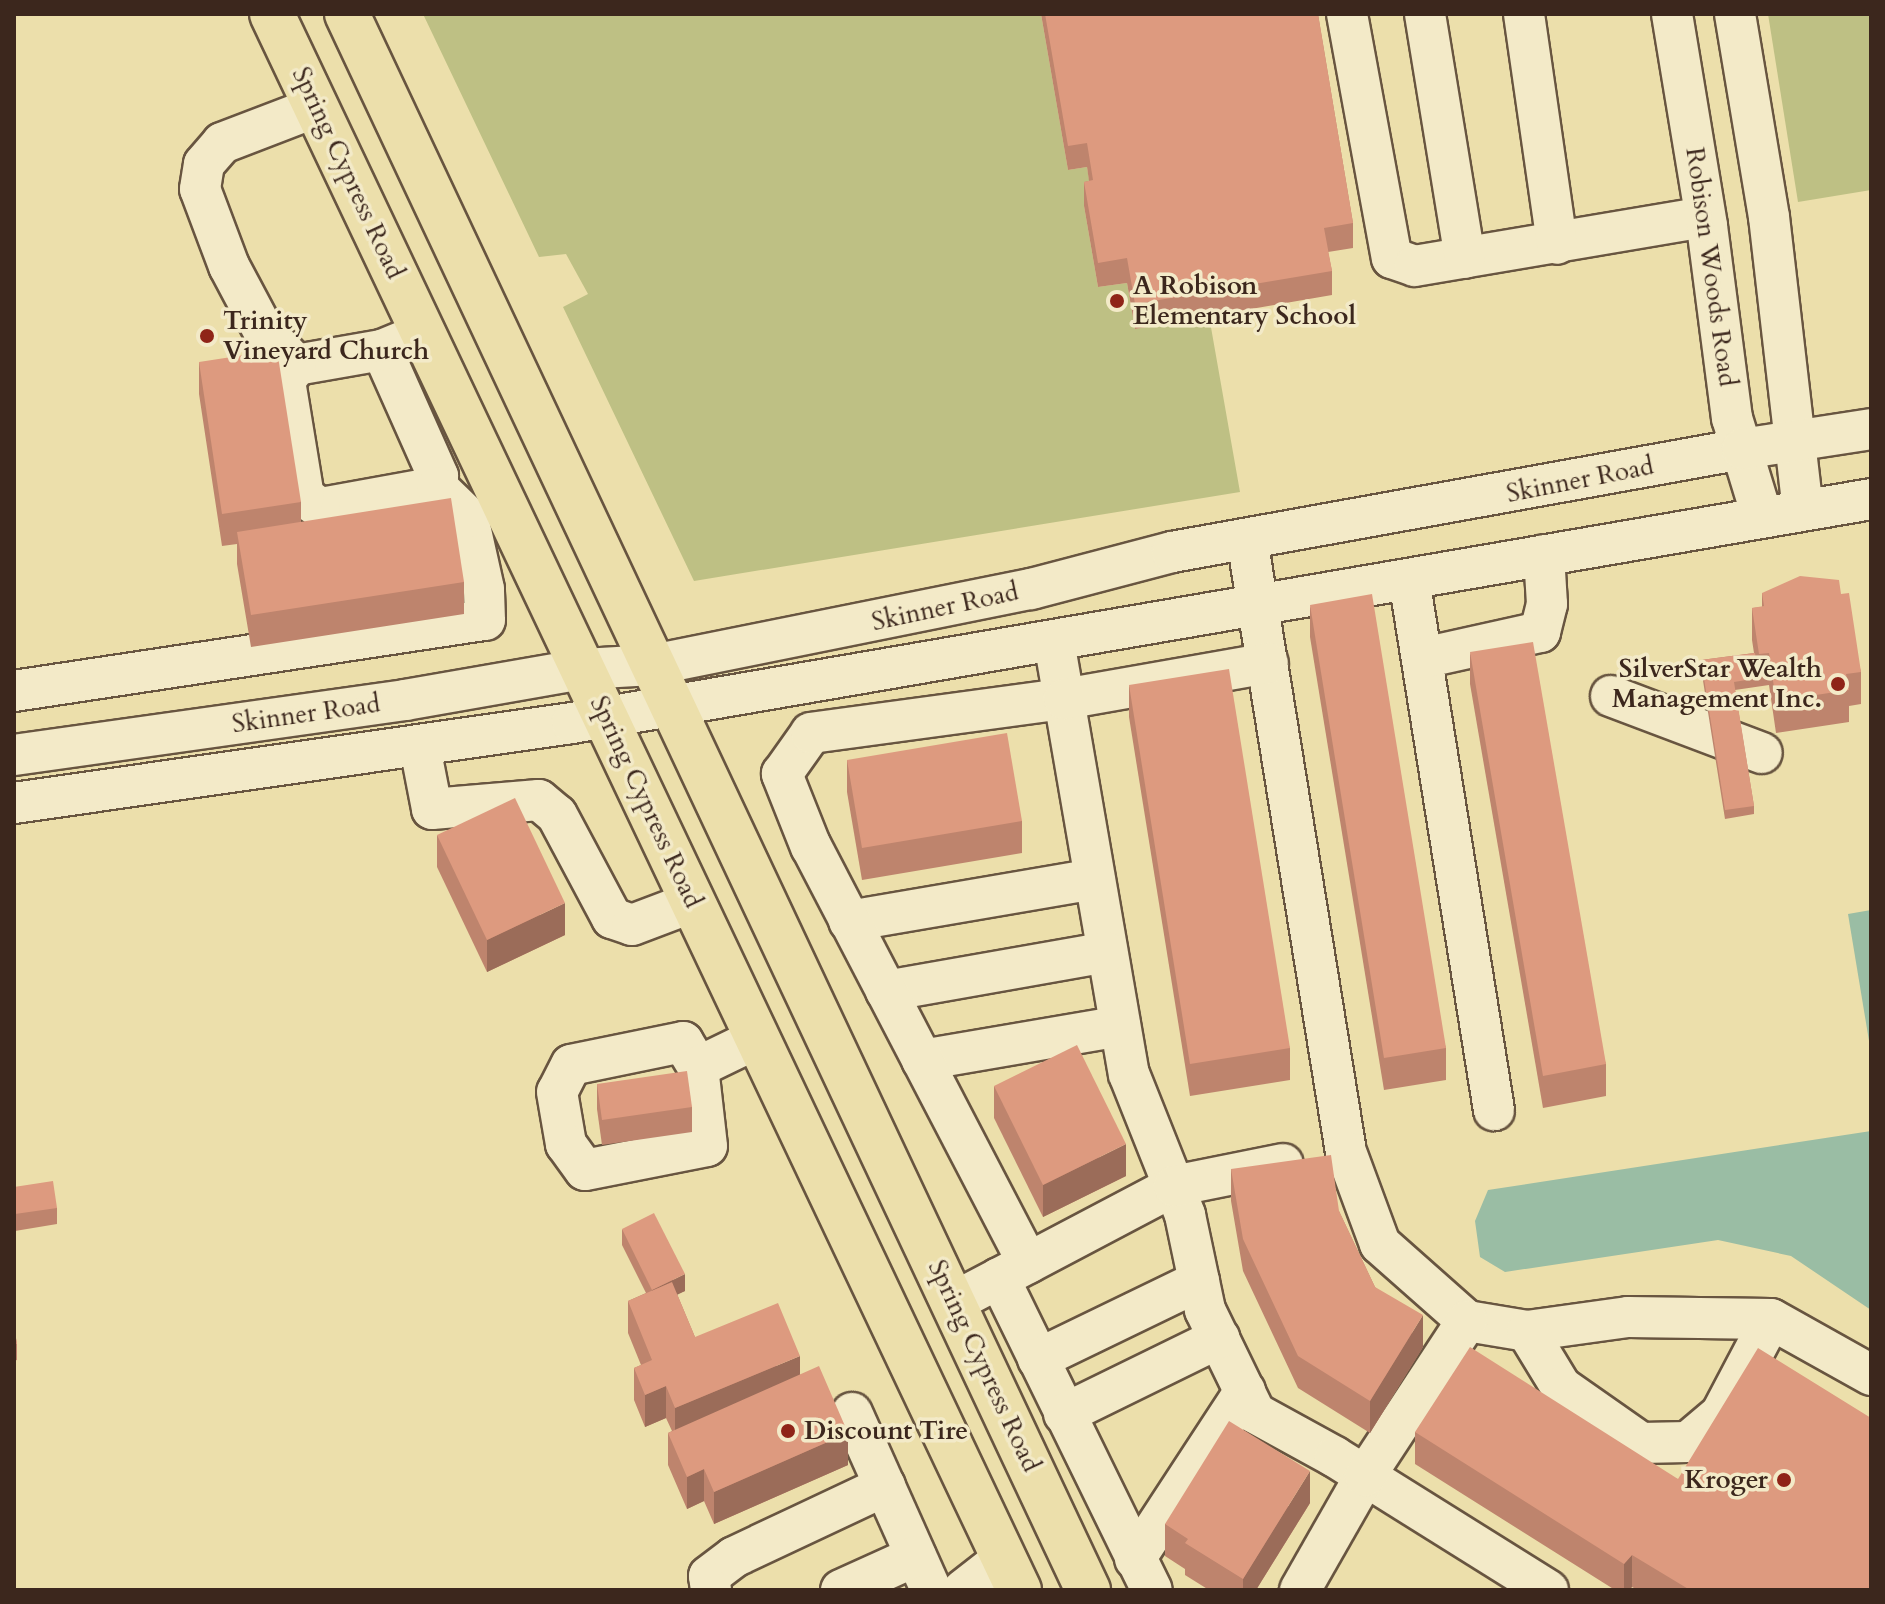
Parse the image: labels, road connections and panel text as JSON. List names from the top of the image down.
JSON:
{
  "streets": {
    "main road": ["Spring Cypress Road"],
    "street": ["Robison Woods Road", "Skinner Road"]
  },
  "crossings": [
    ["Spring Cypress Road", "Skinner Road"],
    ["Robison Woods Road", "Skinner Road"]
  ],
  "places": [
    "A Robison Elementary School",
    "Trinity Vineyard Church",
    "SilverStar Wealth Management Inc.",
    "Discount Tire",
    "Kroger"
  ]
}
